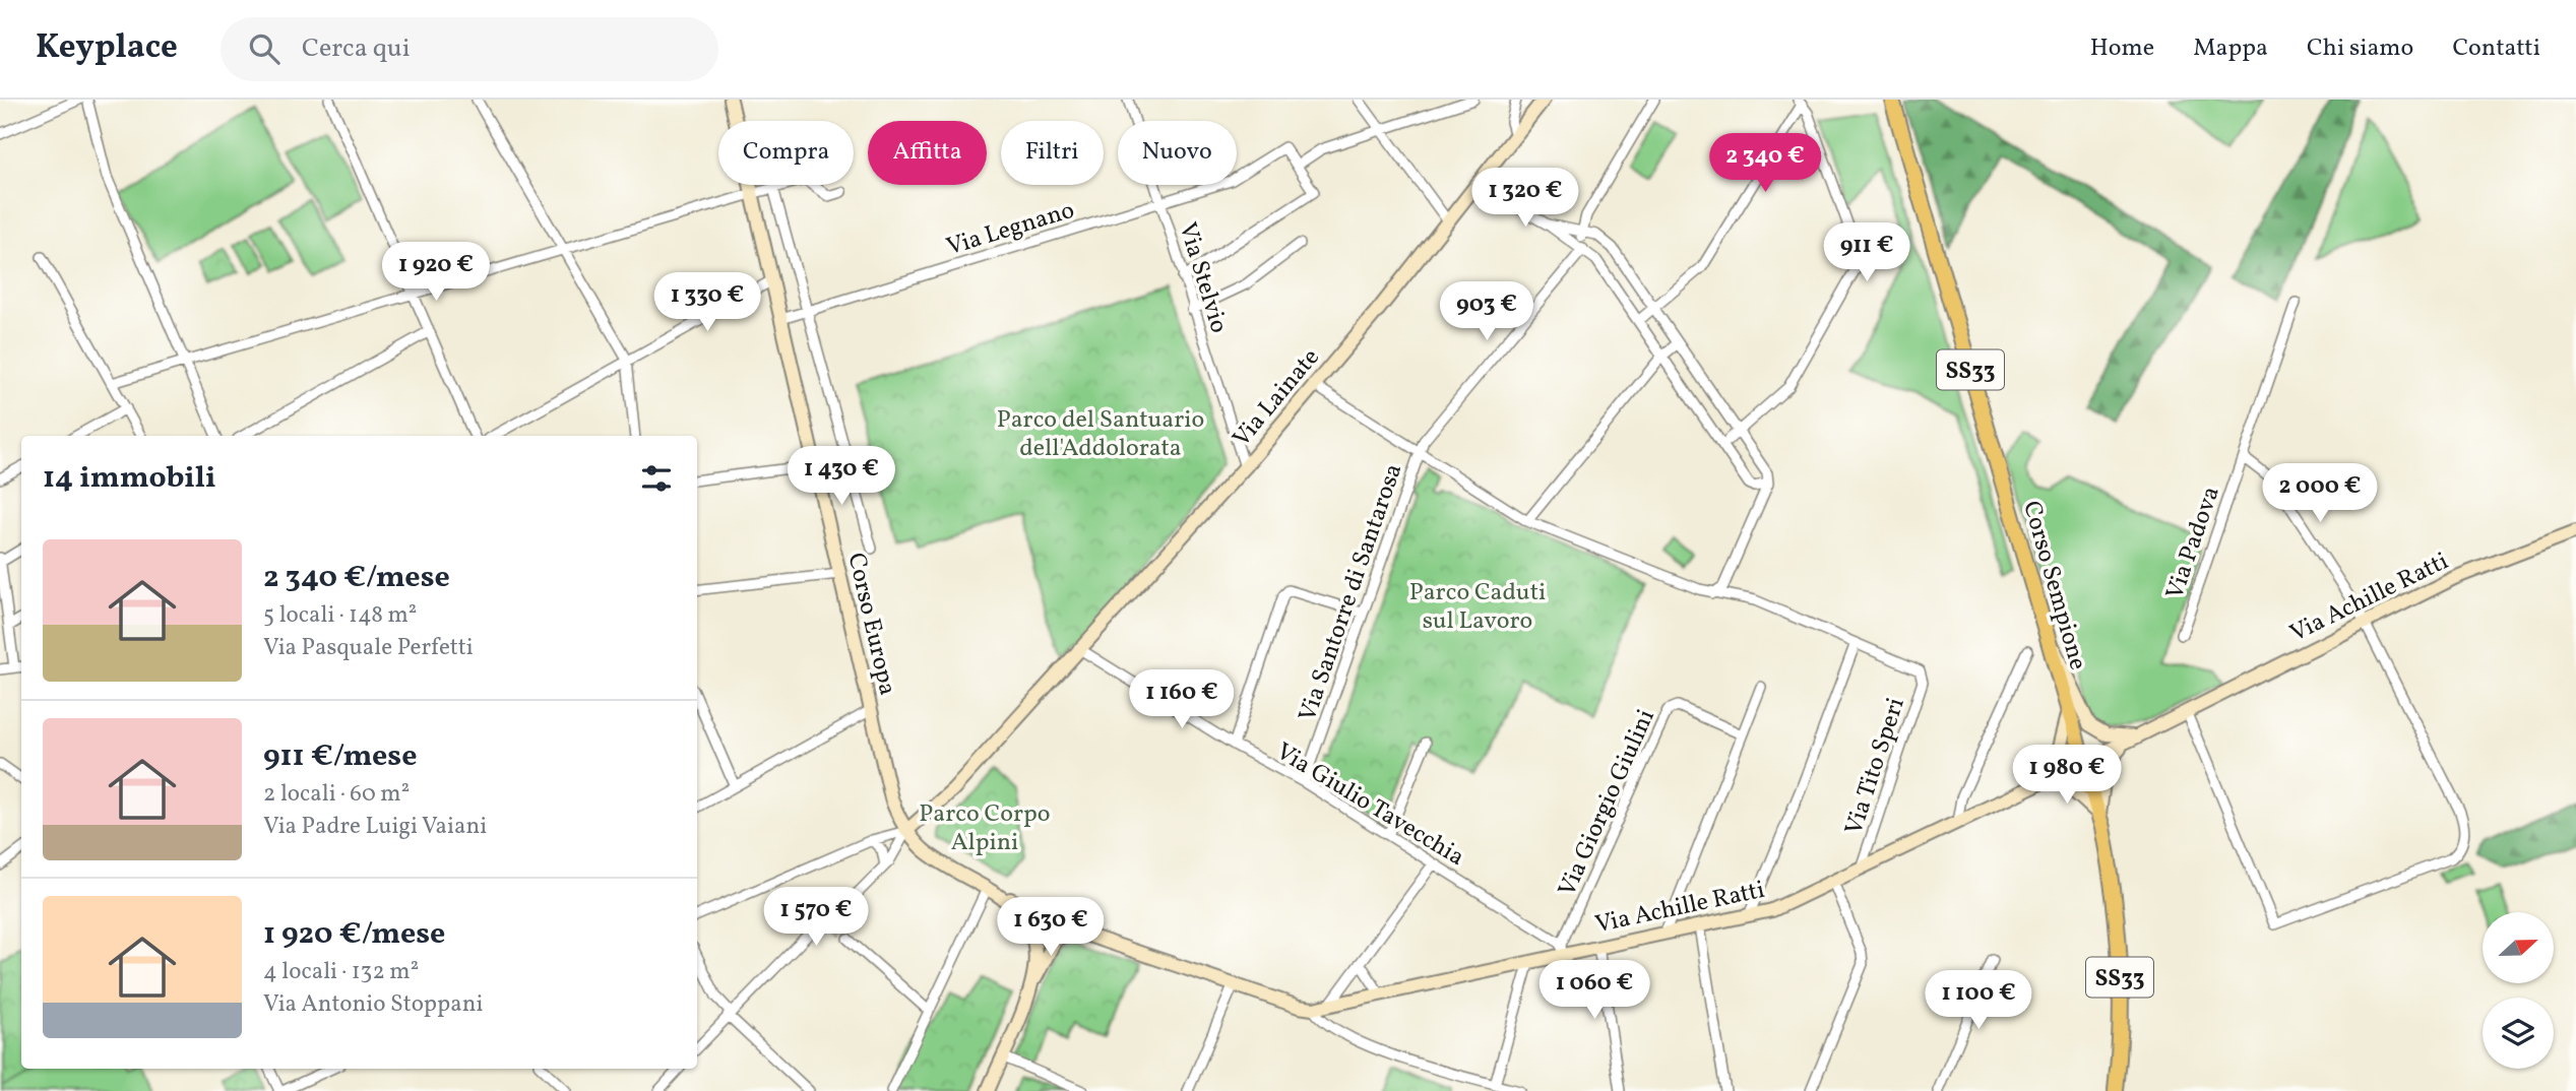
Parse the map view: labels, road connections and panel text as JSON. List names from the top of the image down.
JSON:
{
  "streets": {
    "main road": ["SS33", "Corso Sempione"],
    "street": [
      "Via Legnano",
      "Via Stelvio",
      "Via Lainate",
      "Via Padova",
      "Via Santorre di Santarosa",
      "Via Achille Ratti",
      "Corso Europa",
      "Via Tito Speri",
      "Via Giorgio Giulini",
      "Via Giulio Tavecchia"
    ]
  },
  "crossings": [
    ["Via Legnano", "Via Stelvio"],
    ["Via Legnano", "Corso Europa"],
    ["Via Stelvio", "Via Lainate"],
    ["Via Lainate", "Corso Europa"],
    ["Via Lainate", "Via Giulio Tavecchia"],
    ["Corso Sempione", "Via Achille Ratti"],
    ["Via Santorre di Santarosa", "Via Giulio Tavecchia"],
    ["Via Achille Ratti", "Via Tito Speri"],
    ["Via Achille Ratti", "Via Giorgio Giulini"],
    ["Via Achille Ratti", "Via Giulio Tavecchia"],
    ["Via Giorgio Giulini", "Via Giulio Tavecchia"]
  ],
  "parks": ["Parco del Santuario dell'Addolorata", "Parco Caduti sul Lavoro", "Parco Corpo Alpini"],
  "north": "right",
  "page": {
    "header": "Keyplace",
    "search": "Cerca qui",
    "nav": [
      "Home",
      "Mappa",
      "Chi siamo",
      "Contatti"
    ],
    "chip": [
      "Compra",
      "Affitta",
      "Filtri",
      "Nuovo"
    ],
    "price": [
      "2 340 €",
      "1 320 €",
      "911 €",
      "1 920 €",
      "1 330 €",
      "903 €",
      "1 430 €",
      "2 000 €",
      "1 160 €",
      "1 980 €",
      "1 570 €",
      "1 630 €",
      "1 060 €",
      "1 100 €"
    ],
    "heading": "14 immobili",
    "list": [
      {
        "name": "2 340 €/mese",
        "note": "5 locali · 148 m² · Via Pasquale Perfetti"
      },
      {
        "name": "911 €/mese",
        "note": "2 locali · 60 m² · Via Padre Luigi Vaiani"
      },
      {
        "name": "1 920 €/mese",
        "note": "4 locali · 132 m² · Via Antonio Stoppani"
      }
    ]
  }
}
